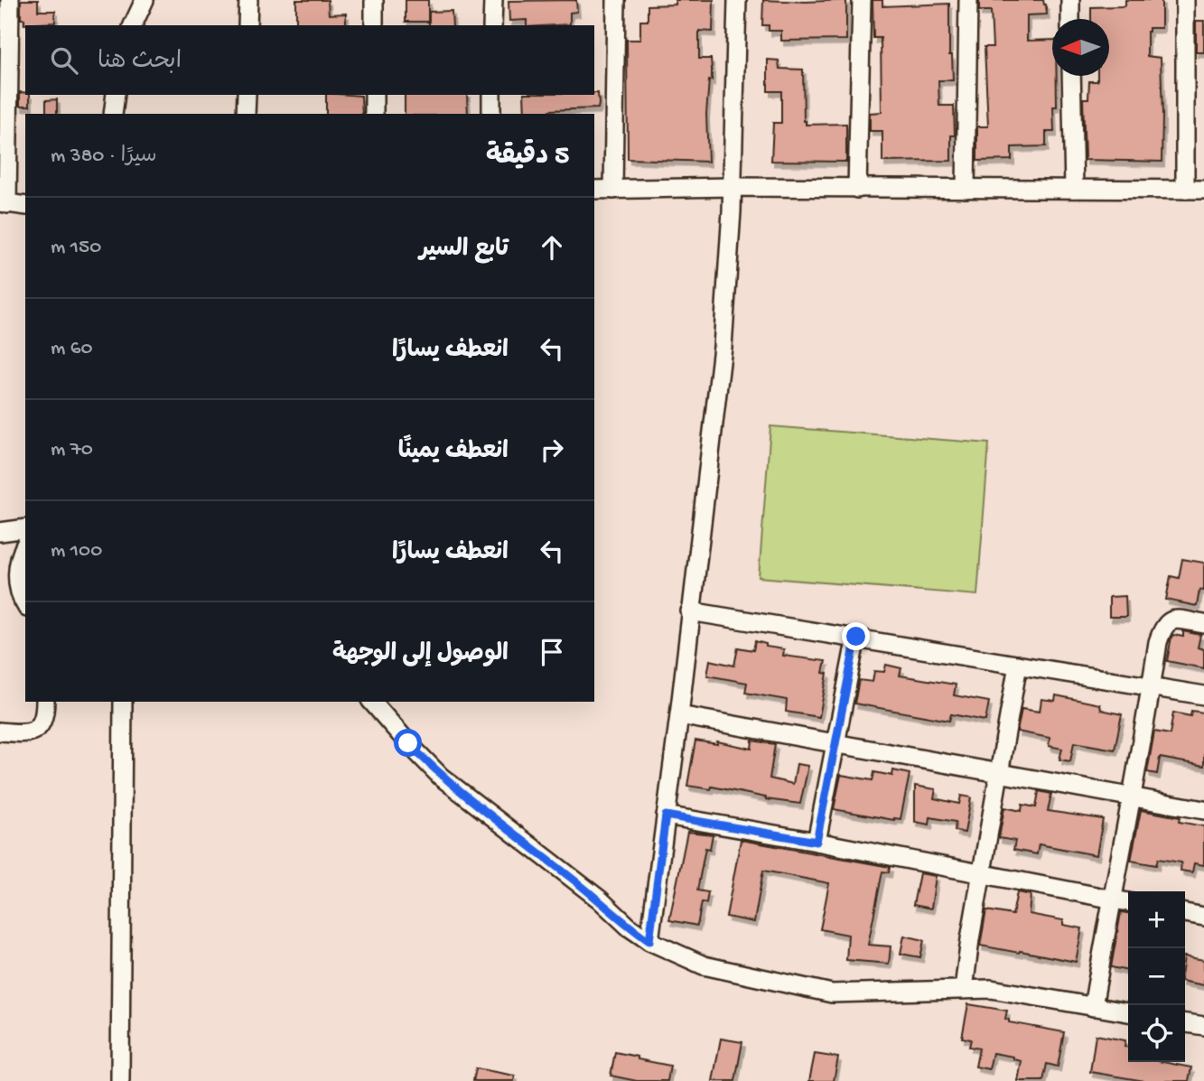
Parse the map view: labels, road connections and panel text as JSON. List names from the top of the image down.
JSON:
{
  "north": "left",
  "page": {
    "search": "ابحث هنا",
    "heading": ["5 دقيقة", "سيرًا · 380 m"],
    "list": [
      ["تابع السير", "150 m"],
      ["انعطف يسارًا", "60 m"],
      ["انعطف يمينًا", "70 m"],
      ["انعطف يسارًا", "100 m"],
      "الوصول إلى الوجهة"
    ],
    "map_buttons": ["+", "−"]
  }
}
